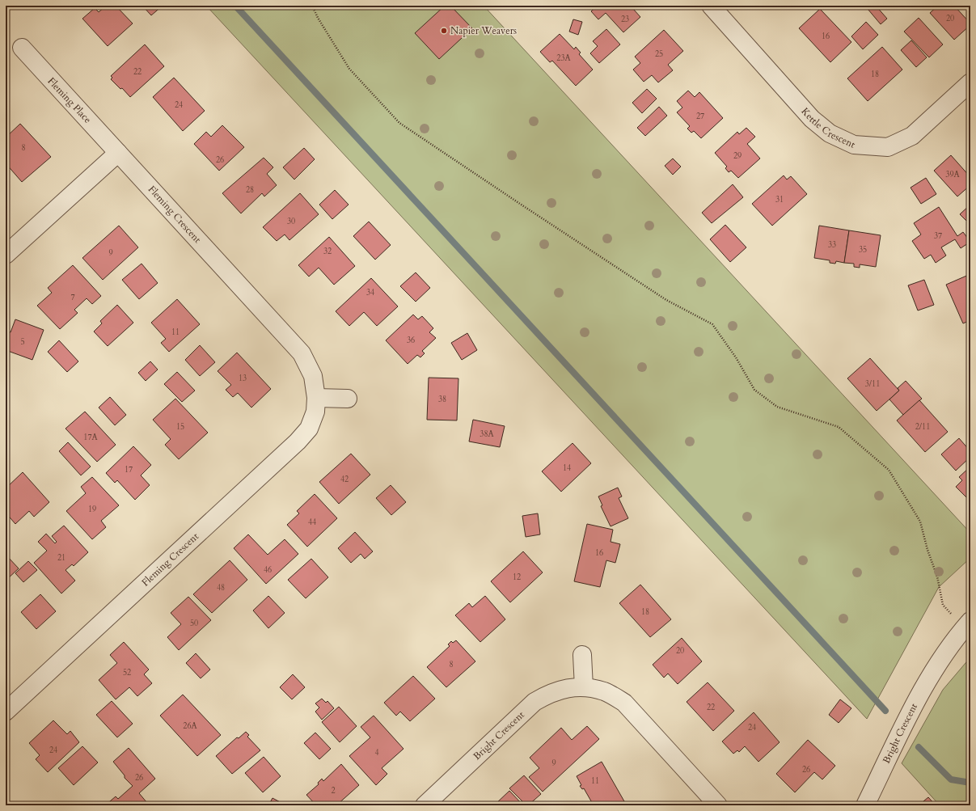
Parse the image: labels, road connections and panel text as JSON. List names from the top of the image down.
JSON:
{
  "streets": {
    "street": [
      "Fleming Place",
      "Kettle Crescent",
      "Fleming Crescent",
      "Bright Crescent"
    ]
  },
  "crossings": [
    ["Fleming Place", "Fleming Crescent"]
  ],
  "places": ["Napier Weavers"],
  "house_numbers": [
    "20",
    "23",
    "16",
    "25",
    "23A",
    "22",
    "18",
    "24",
    "27",
    "8",
    "29",
    "26",
    "39A",
    "28",
    "31",
    "30",
    "37",
    "33",
    "35",
    "32",
    "9",
    "34",
    "7",
    "11",
    "36",
    "5",
    "13",
    "3/11",
    "38",
    "15",
    "2/11",
    "38A",
    "17A",
    "14",
    "17",
    "42",
    "19",
    "44",
    "16",
    "21",
    "46",
    "12",
    "48",
    "18",
    "50",
    "20",
    "8",
    "52",
    "22",
    "26A",
    "24",
    "24",
    "4",
    "9",
    "26",
    "26",
    "11",
    "2"
  ]
}
